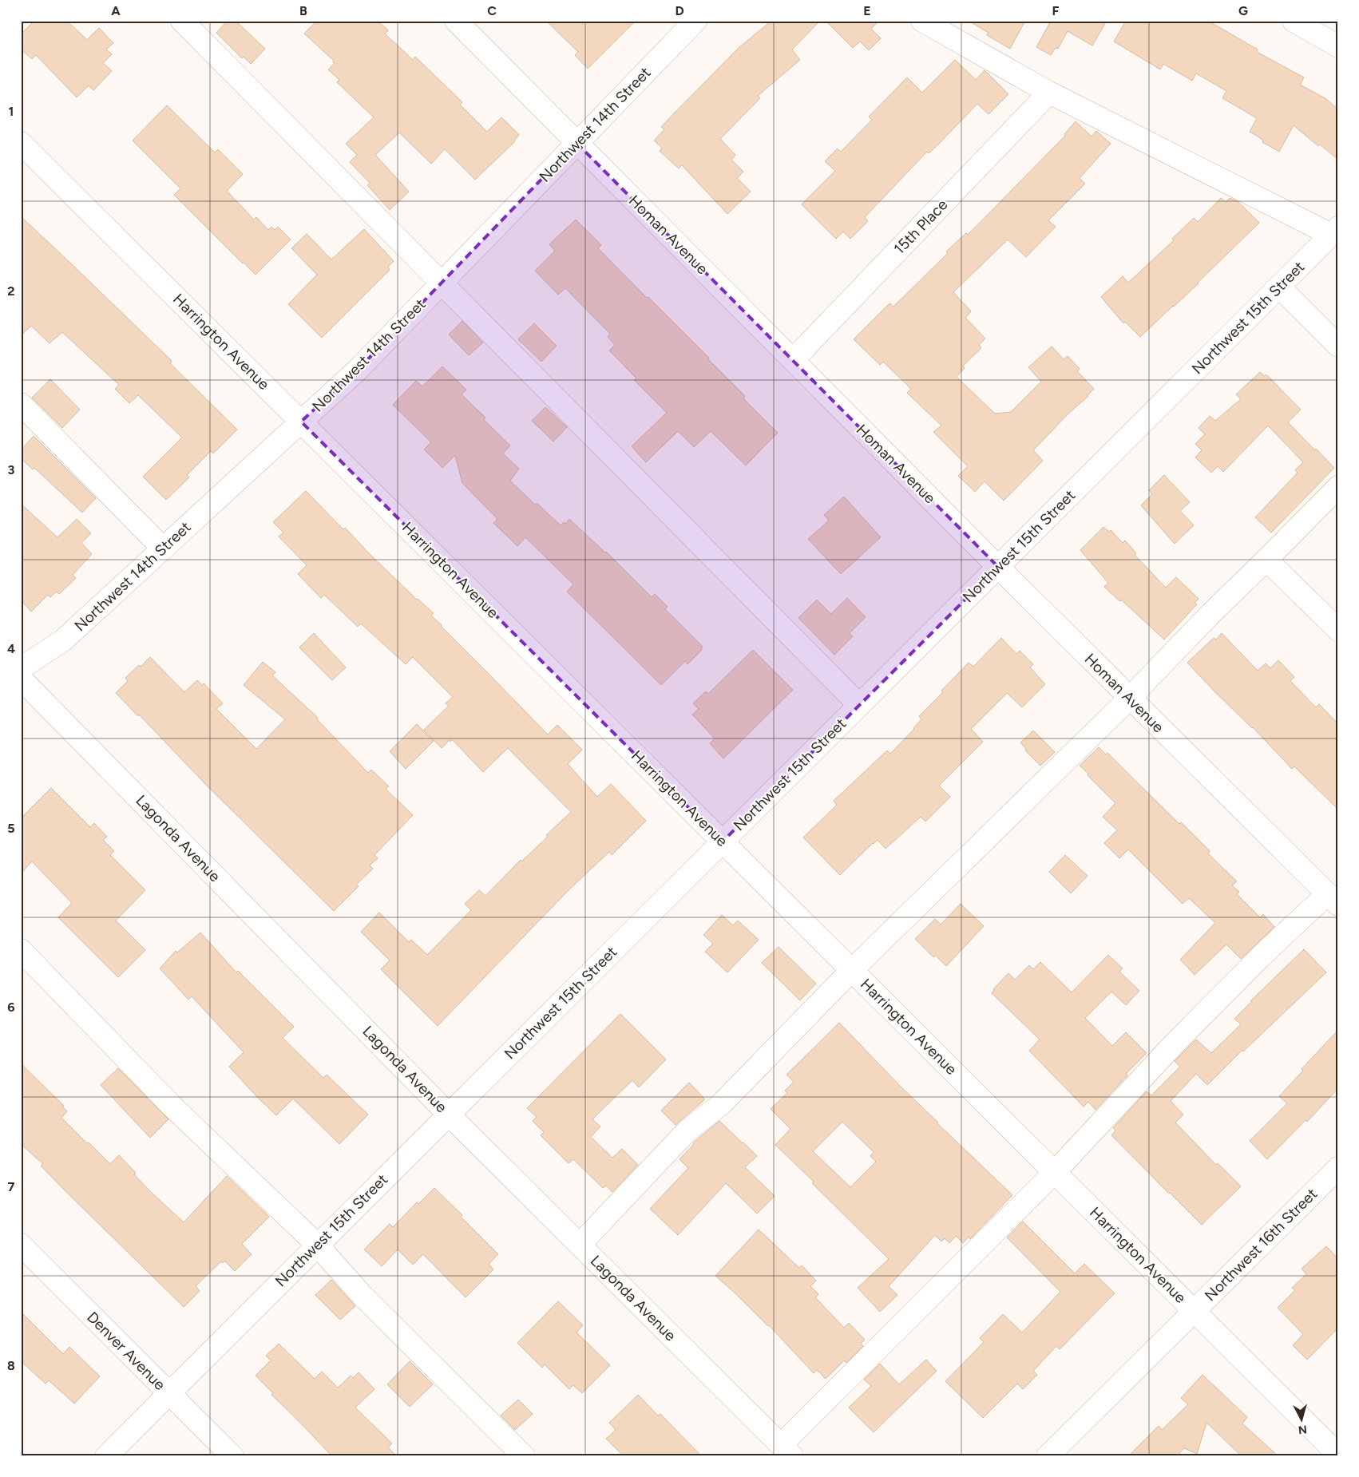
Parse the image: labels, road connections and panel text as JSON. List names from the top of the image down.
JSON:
{
  "streets": {
    "street": [
      "Northwest 14th Street",
      "15th Place",
      "Homan Avenue",
      "Northwest 15th Street",
      "Harrington Avenue",
      "Lagonda Avenue",
      "Northwest 16th Street",
      "Denver Avenue"
    ]
  },
  "crossings": [
    ["Northwest 14th Street", "Homan Avenue"],
    ["Northwest 14th Street", "Harrington Avenue"],
    ["15th Place", "Homan Avenue"],
    ["Homan Avenue", "Northwest 15th Street"],
    ["Northwest 15th Street", "Harrington Avenue"],
    ["Northwest 15th Street", "Lagonda Avenue"],
    ["Northwest 15th Street", "Denver Avenue"],
    ["Harrington Avenue", "Northwest 16th Street"]
  ],
  "north": "bottom",
  "grid": {
    "columns": [
      "A",
      "B",
      "C",
      "D",
      "E",
      "F",
      "G"
    ],
    "rows": [
      "1",
      "2",
      "3",
      "4",
      "5",
      "6",
      "7",
      "8"
    ]
  }
}
